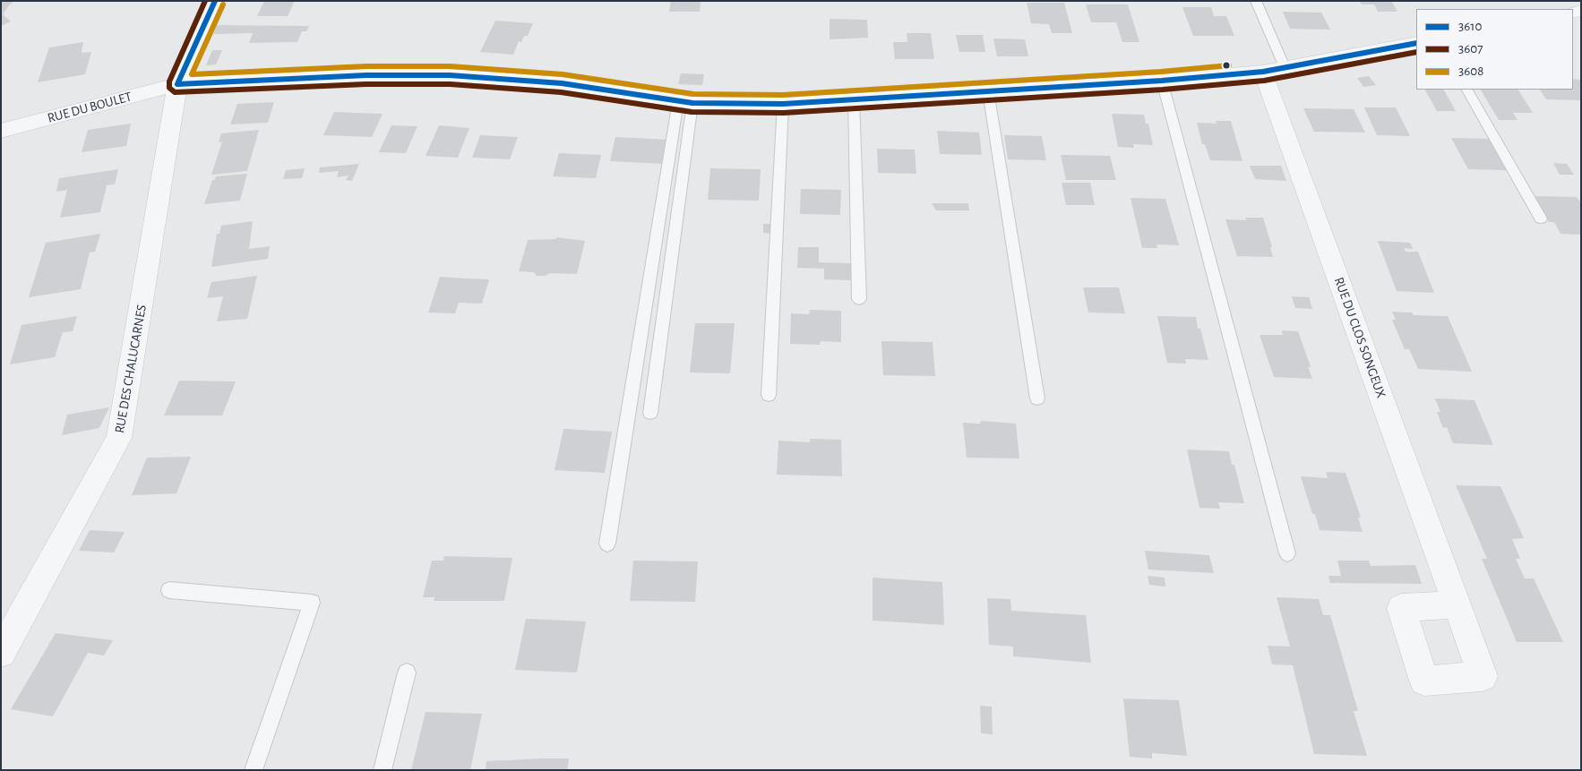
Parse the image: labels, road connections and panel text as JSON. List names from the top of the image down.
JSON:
{
  "streets": {
    "street": ["RUE DU BOULET", "RUE DU CLOS SONGEUX", "RUE DES CHALUCARNES"]
  },
  "crossings": [
    ["RUE DU BOULET", "RUE DU CLOS SONGEUX"],
    ["RUE DU BOULET", "RUE DES CHALUCARNES"]
  ],
  "lines": ["transit line 3610", "transit line 3607", "transit line 3608"],
  "legend": ["3610", "3607", "3608"]
}
